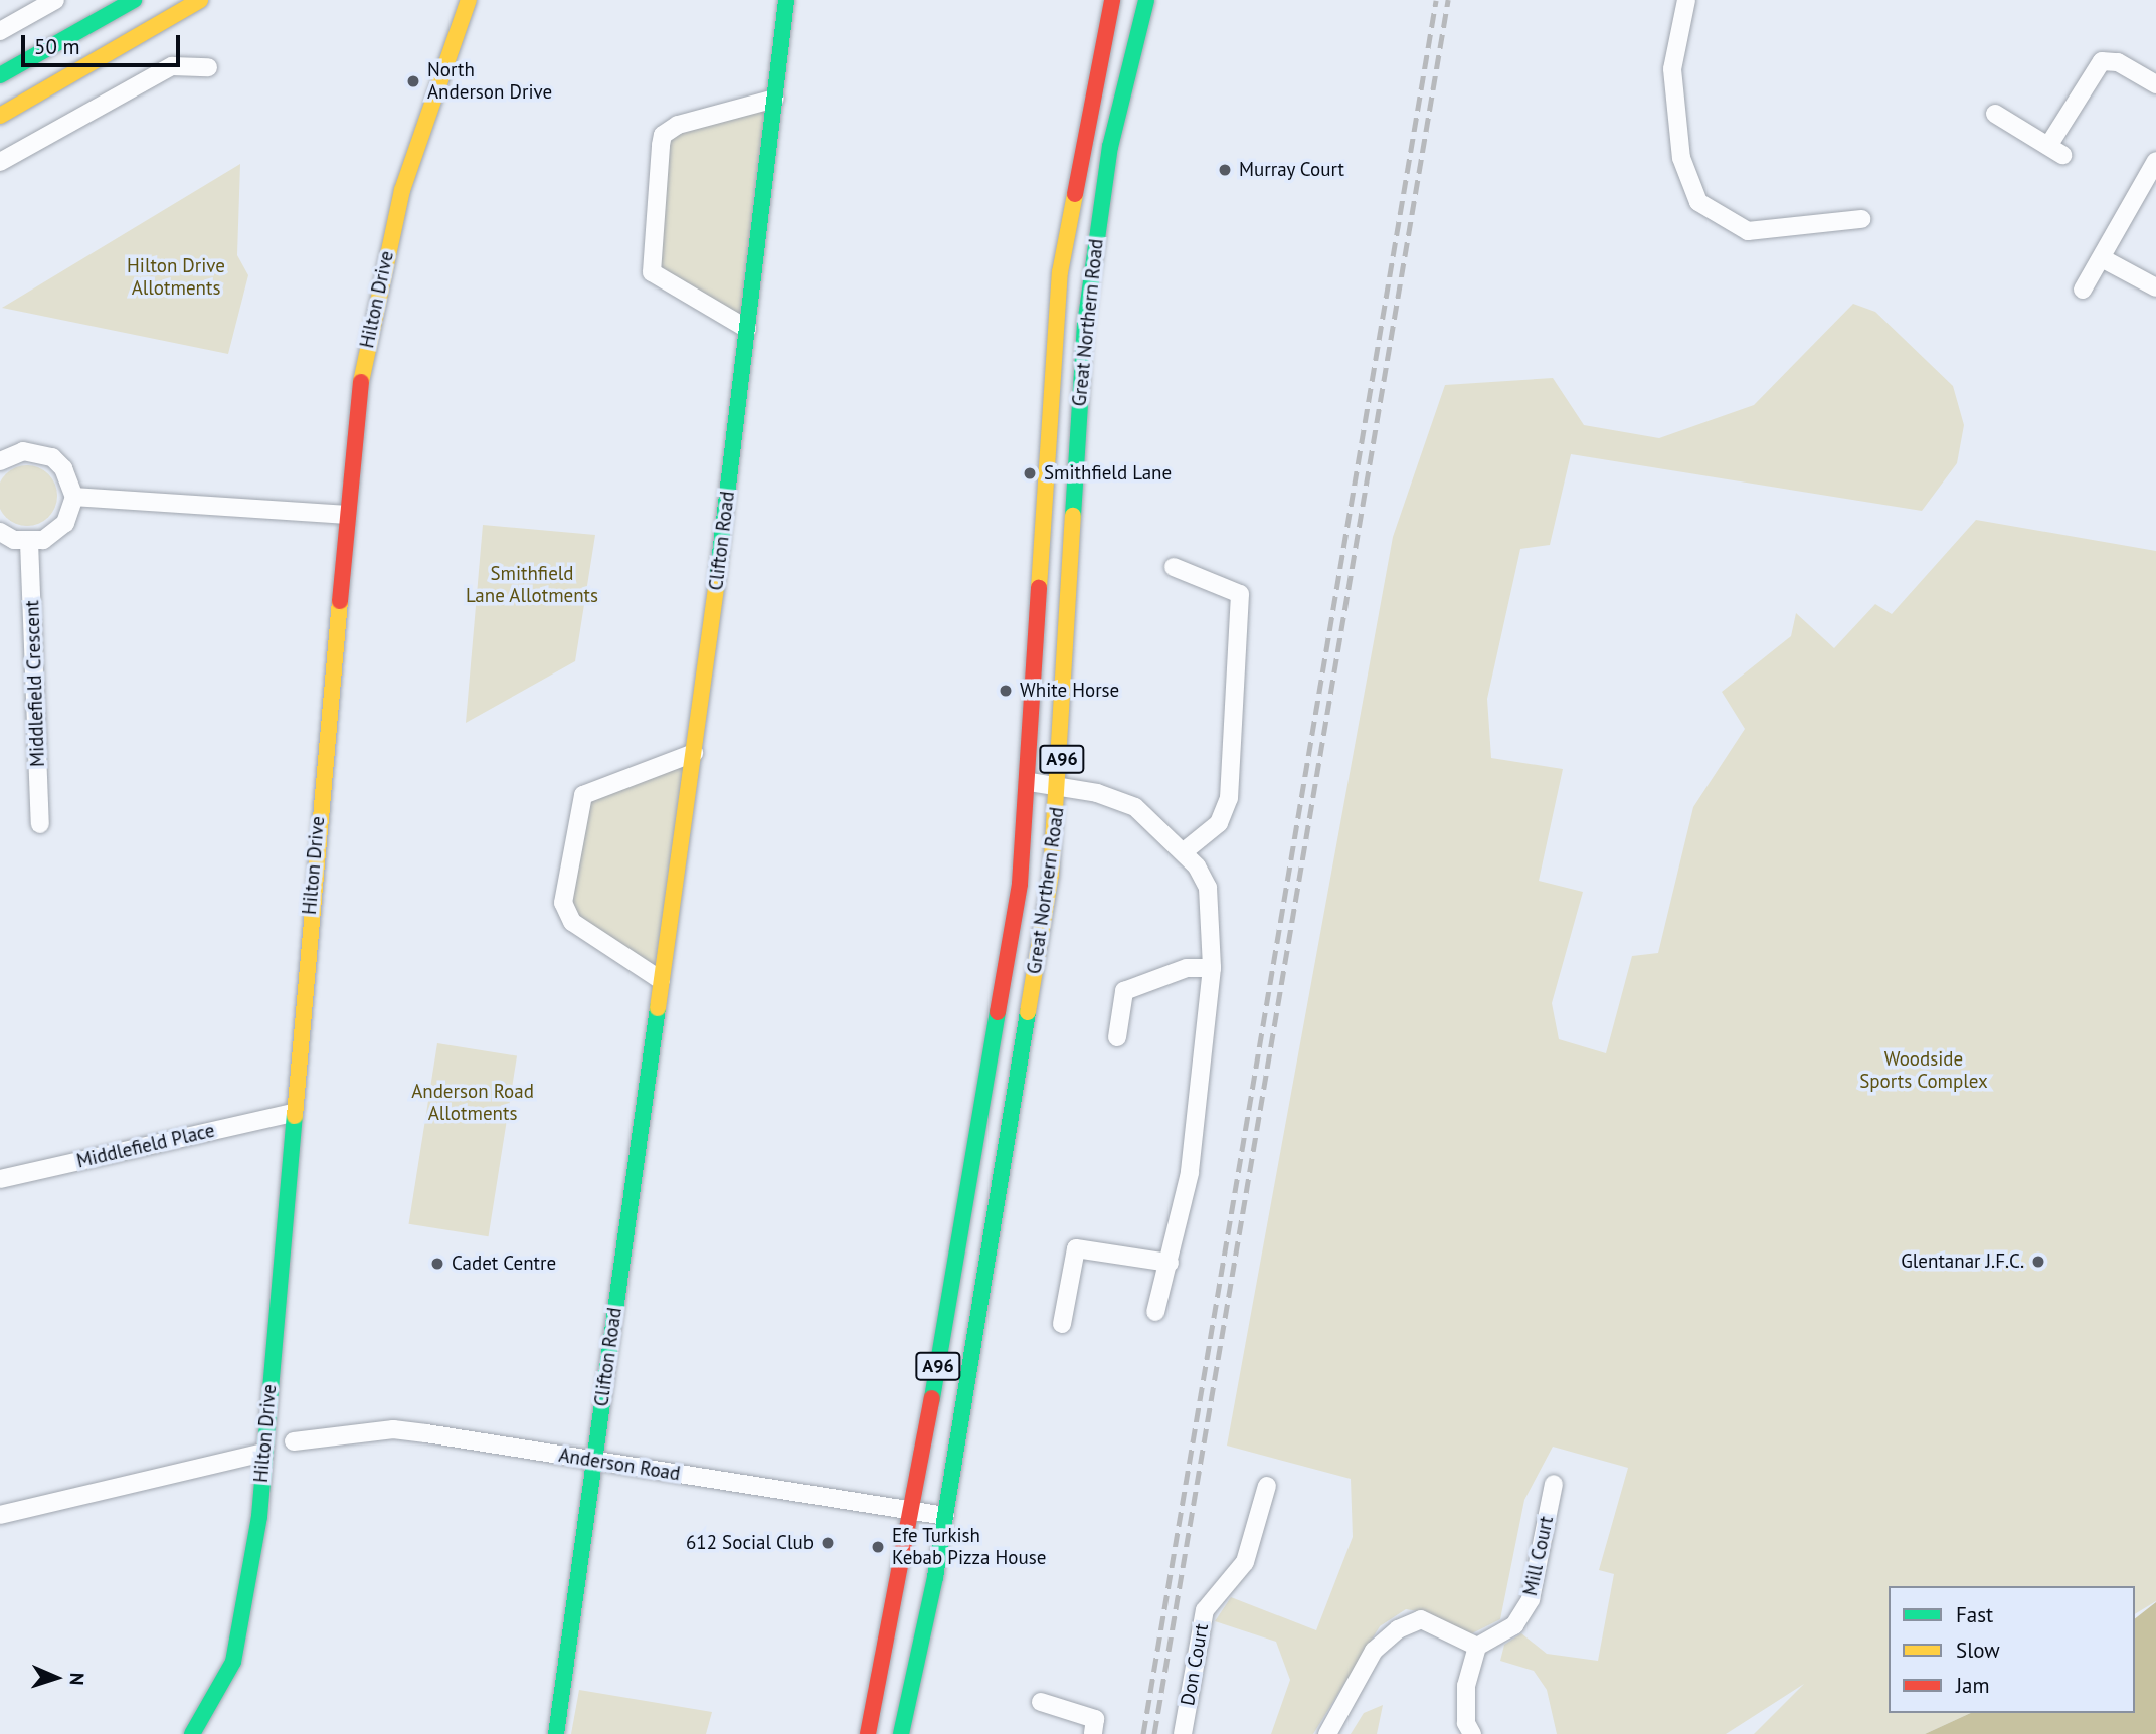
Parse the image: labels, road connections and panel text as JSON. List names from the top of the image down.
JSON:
{
  "streets": {
    "main road": [
      "Hilton Drive",
      "Great Northern Road",
      "Clifton Road",
      "A96"
    ],
    "street": [
      "Middlefield Crescent",
      "Middlefield Place",
      "Anderson Road",
      "Mill Court",
      "Don Court"
    ]
  },
  "crossings": [
    ["Hilton Drive", "Middlefield Place"],
    ["Great Northern Road", "Anderson Road"],
    ["Clifton Road", "Anderson Road"]
  ],
  "parks": [
    "Hilton Drive Allotments",
    "Smithfield Lane Allotments",
    "Woodside Sports Complex",
    "Anderson Road Allotments"
  ],
  "places": [
    "North Anderson Drive",
    "Murray Court",
    "Smithfield Lane",
    "White Horse",
    "Glentanar J.F.C.",
    "Cadet Centre",
    "612 Social Club",
    "Efe Turkish Kebab Pizza House"
  ],
  "legend": ["Fast", "Slow", "Jam"],
  "scale_bar": "50 m",
  "north": "right"
}
